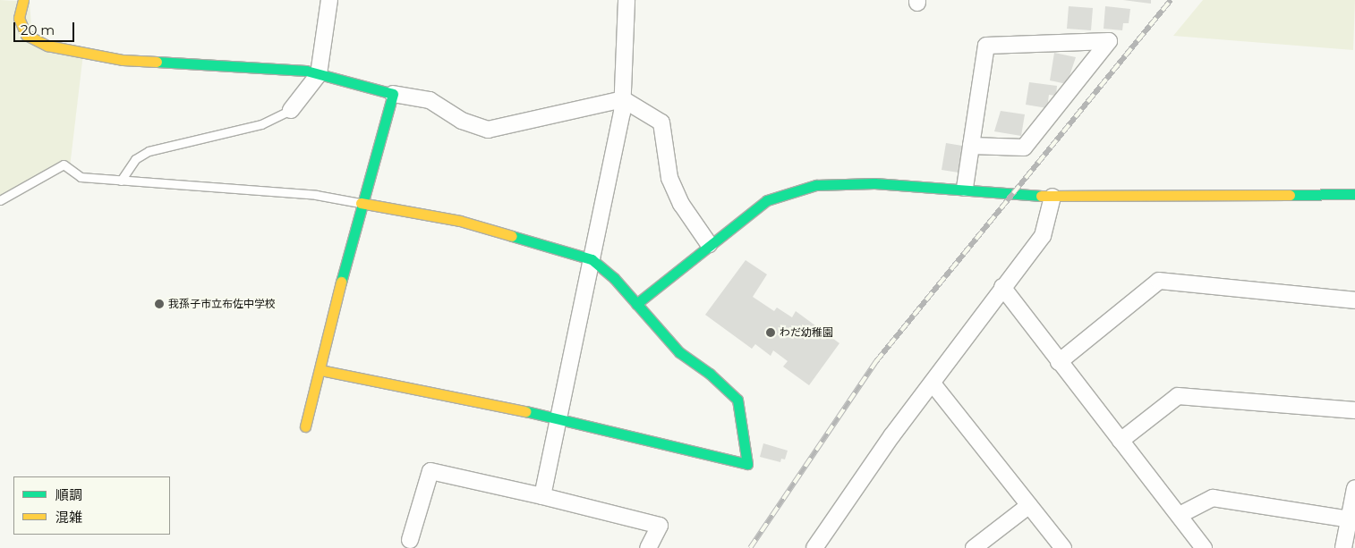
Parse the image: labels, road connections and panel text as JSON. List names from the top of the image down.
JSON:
{
  "places": ["我孫子市立布佐中学校", "わだ幼稚園"],
  "legend": ["順調", "混雑"],
  "scale_bar": "20 m"
}
